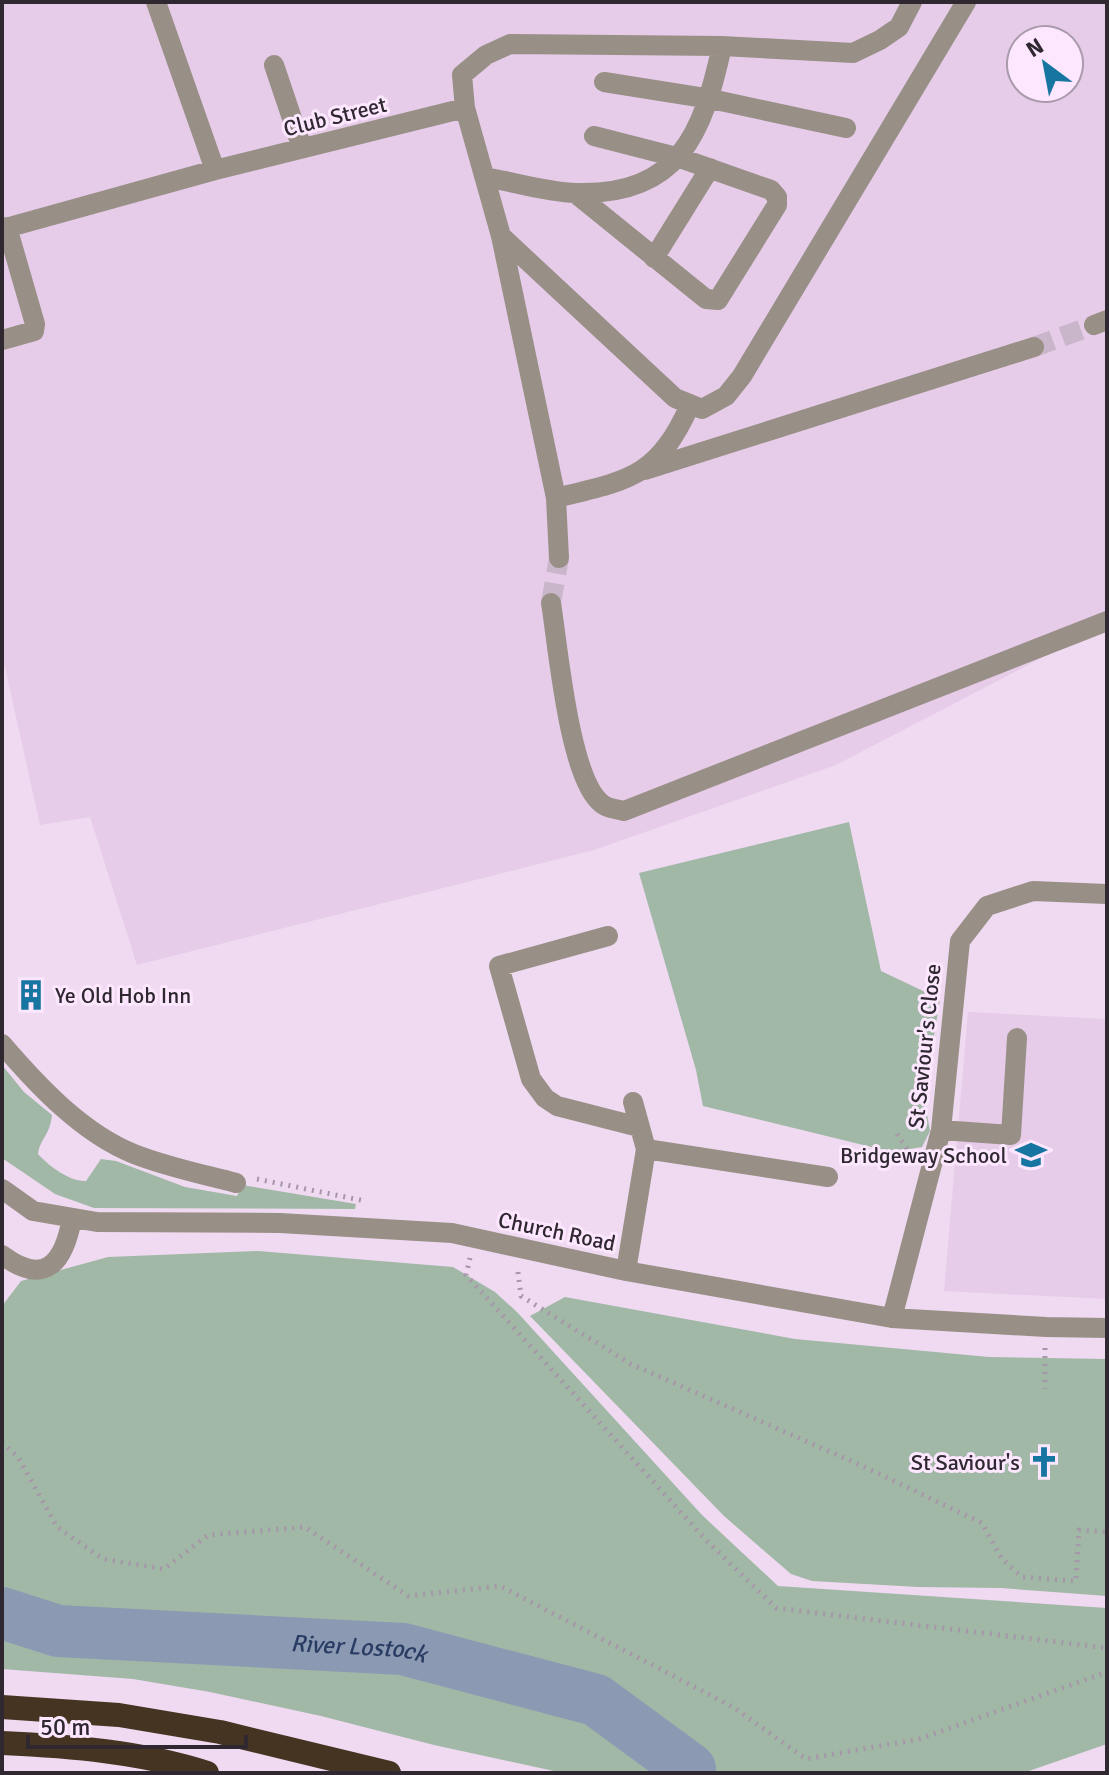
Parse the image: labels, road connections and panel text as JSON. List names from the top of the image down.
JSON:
{
  "streets": {
    "street": ["Club Street", "St Saviour's Close", "Church Road"]
  },
  "crossings": [
    ["St Saviour's Close", "Church Road"]
  ],
  "water": ["River Lostock"],
  "places": {
    "building": ["Ye Old Hob Inn"],
    "school or university": ["Bridgeway School"],
    "church": ["St Saviour's"]
  },
  "scale_bar": "50 m",
  "north": "top left"
}
